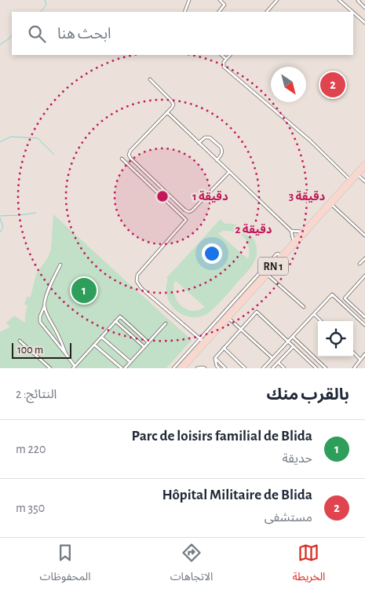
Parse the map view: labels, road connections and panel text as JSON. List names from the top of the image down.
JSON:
{
  "streets": {
    "main road": ["RN 1"]
  },
  "scale_bar": "100 m",
  "north": "bottom right",
  "page": {
    "search": "ابحث هنا",
    "pins": ["2", "1"],
    "scale": "100 m",
    "heading": ["بالقرب منك", "النتائج: 2"],
    "list": [
      {
        "mark": "1",
        "name": "Parc de loisirs familial de Blida",
        "note": "حديقة",
        "value": "220 m"
      },
      {
        "mark": "2",
        "name": "Hôpital Militaire de Blida",
        "note": "مستشفى",
        "value": "350 m"
      }
    ],
    "nav": ["الخريطة", "الاتجاهات", "المحفوظات"]
  },
  "rings": ["1 دقيقة", "3 دقيقة", "2 دقيقة"]
}
